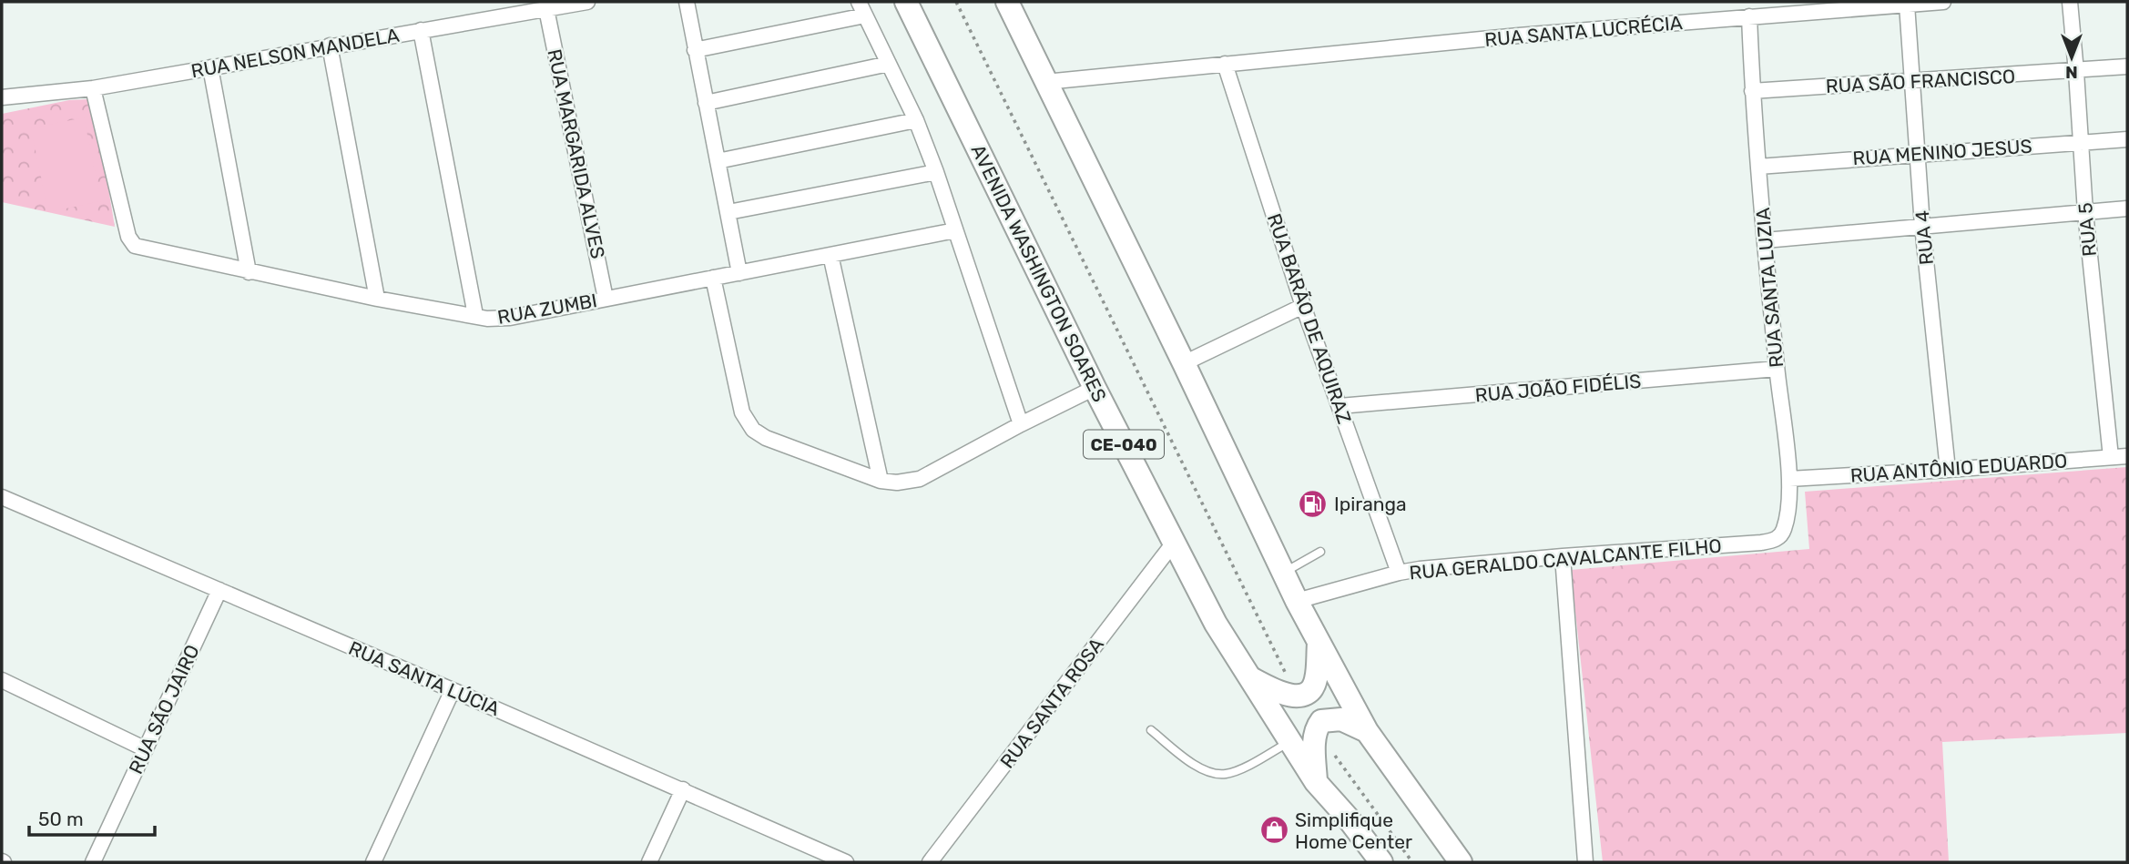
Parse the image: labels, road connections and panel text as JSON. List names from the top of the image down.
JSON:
{
  "streets": {
    "highway": ["AVENIDA WASHINGTON SOARES", "CE-040"],
    "street": [
      "RUA SANTA LUCRÉCIA",
      "RUA NELSON MANDELA",
      "RUA SÃO FRANCISCO",
      "RUA MENINO JESUS",
      "RUA MARGARIDA ALVES",
      "RUA 5",
      "RUA 4",
      "RUA SANTA LUZIA",
      "RUA ZUMBI",
      "RUA BARÃO DE AQUIRAZ",
      "RUA JOÃO FIDÉLIS",
      "RUA ANTÔNIO EDUARDO",
      "RUA GERALDO CAVALCANTE FILHO",
      "RUA SANTA LÚCIA",
      "RUA SANTA ROSA",
      "RUA SÃO JAIRO"
    ]
  },
  "crossings": [
    ["RUA SANTA LUCRÉCIA", "RUA 4"],
    ["RUA SANTA LUCRÉCIA", "RUA SANTA LUZIA"],
    ["RUA SANTA LUCRÉCIA", "RUA BARÃO DE AQUIRAZ"],
    ["RUA NELSON MANDELA", "RUA MARGARIDA ALVES"],
    ["RUA NELSON MANDELA", "RUA ZUMBI"],
    ["RUA SÃO FRANCISCO", "RUA 5"],
    ["RUA SÃO FRANCISCO", "RUA 4"],
    ["RUA SÃO FRANCISCO", "RUA SANTA LUZIA"],
    ["RUA MENINO JESUS", "RUA 5"],
    ["RUA MENINO JESUS", "RUA 4"],
    ["RUA MENINO JESUS", "RUA SANTA LUZIA"],
    ["RUA MARGARIDA ALVES", "RUA ZUMBI"],
    ["RUA 5", "RUA ANTÔNIO EDUARDO"],
    ["RUA 4", "RUA ANTÔNIO EDUARDO"],
    ["AVENIDA WASHINGTON SOARES", "RUA SANTA ROSA"],
    ["RUA SANTA LUZIA", "RUA JOÃO FIDÉLIS"],
    ["RUA SANTA LUZIA", "RUA ANTÔNIO EDUARDO"],
    ["RUA SANTA LUZIA", "RUA GERALDO CAVALCANTE FILHO"],
    ["RUA BARÃO DE AQUIRAZ", "RUA JOÃO FIDÉLIS"],
    ["RUA BARÃO DE AQUIRAZ", "RUA GERALDO CAVALCANTE FILHO"],
    ["RUA SANTA LÚCIA", "RUA SÃO JAIRO"]
  ],
  "places": {
    "fuel station": ["Ipiranga"],
    "shop": ["Simplifique Home Center"]
  },
  "scale_bar": "50 m",
  "north": "bottom"
}
